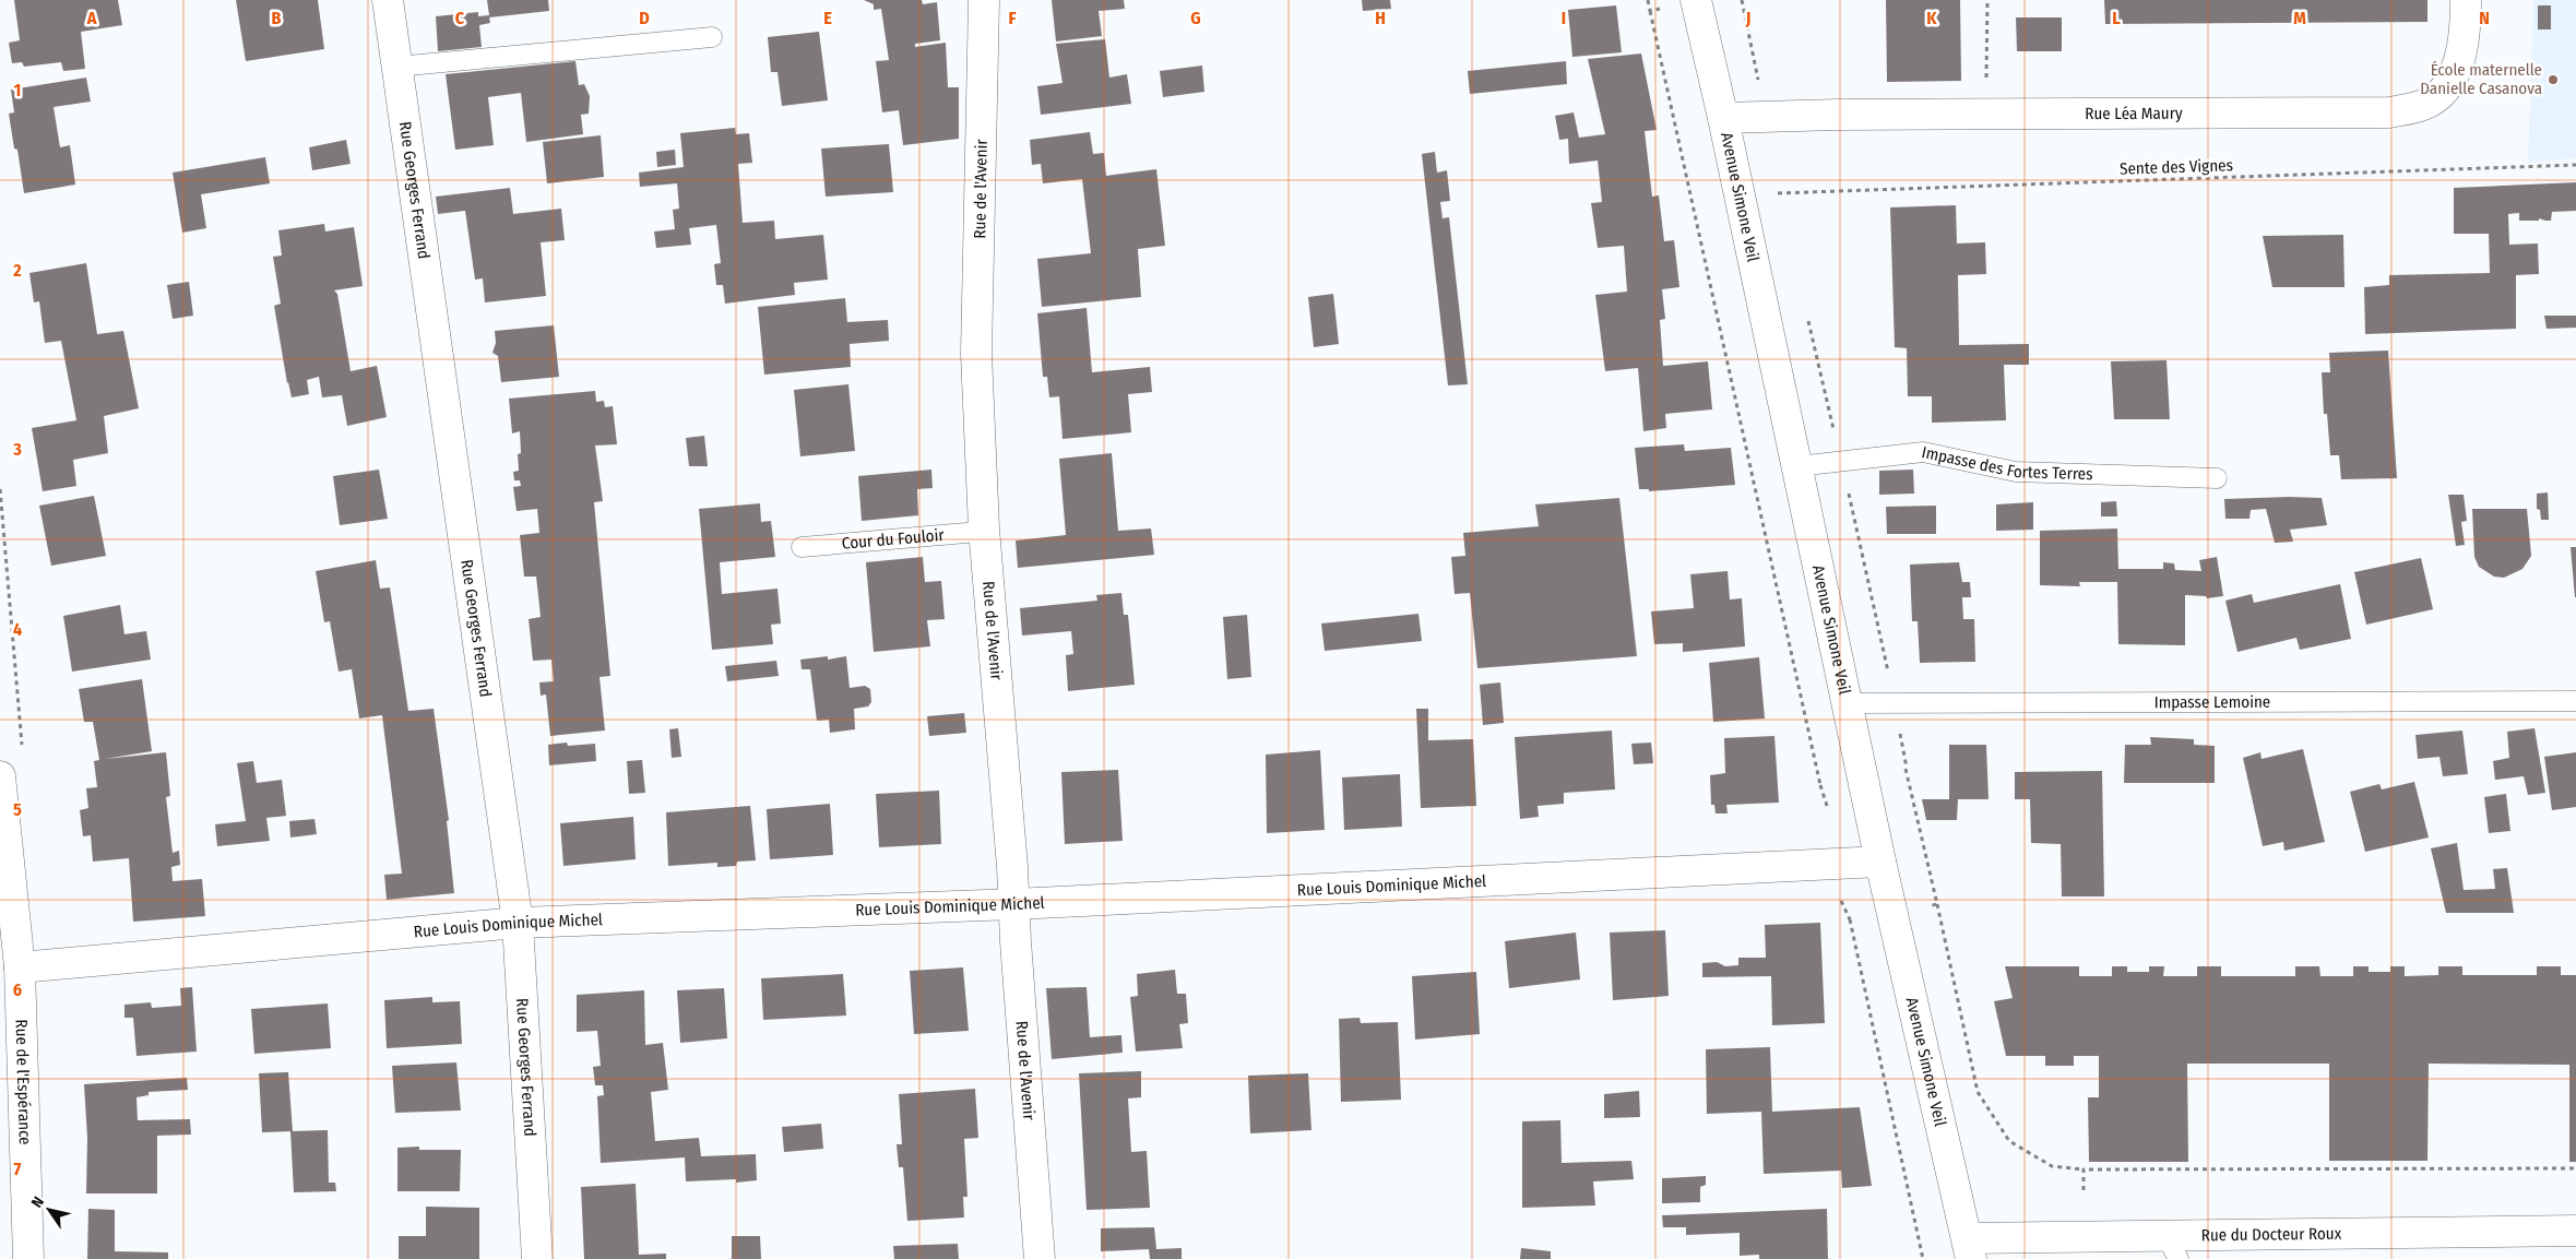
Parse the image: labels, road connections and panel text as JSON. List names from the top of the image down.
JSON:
{
  "streets": {
    "street": [
      "Rue Léa Maury",
      "Rue de l'Avenir",
      "Rue Georges Ferrand",
      "Avenue Simone Veil",
      "Rue Louis Dominique Michel",
      "Rue de l'Espérance",
      "Rue du Docteur Roux"
    ],
    "lane": ["Impasse des Fortes Terres", "Cour du Fouloir", "Impasse Lemoine"],
    "path": ["Sente des Vignes"]
  },
  "crossings": [
    ["Rue Léa Maury", "Avenue Simone Veil"],
    ["Rue de l'Avenir", "Cour du Fouloir"],
    ["Rue de l'Avenir", "Rue Louis Dominique Michel"],
    ["Rue Georges Ferrand", "Rue Louis Dominique Michel"],
    ["Avenue Simone Veil", "Impasse des Fortes Terres"],
    ["Avenue Simone Veil", "Impasse Lemoine"],
    ["Avenue Simone Veil", "Rue Louis Dominique Michel"],
    ["Avenue Simone Veil", "Rue du Docteur Roux"],
    ["Rue Louis Dominique Michel", "Rue de l'Espérance"]
  ],
  "places": ["École maternelle Danielle Casanova"],
  "north": "top left",
  "grid": {
    "columns": [
      "A",
      "B",
      "C",
      "D",
      "E",
      "F",
      "G",
      "H",
      "I",
      "J",
      "K",
      "L",
      "M",
      "N"
    ],
    "rows": [
      "1",
      "2",
      "3",
      "4",
      "5",
      "6",
      "7"
    ]
  }
}
